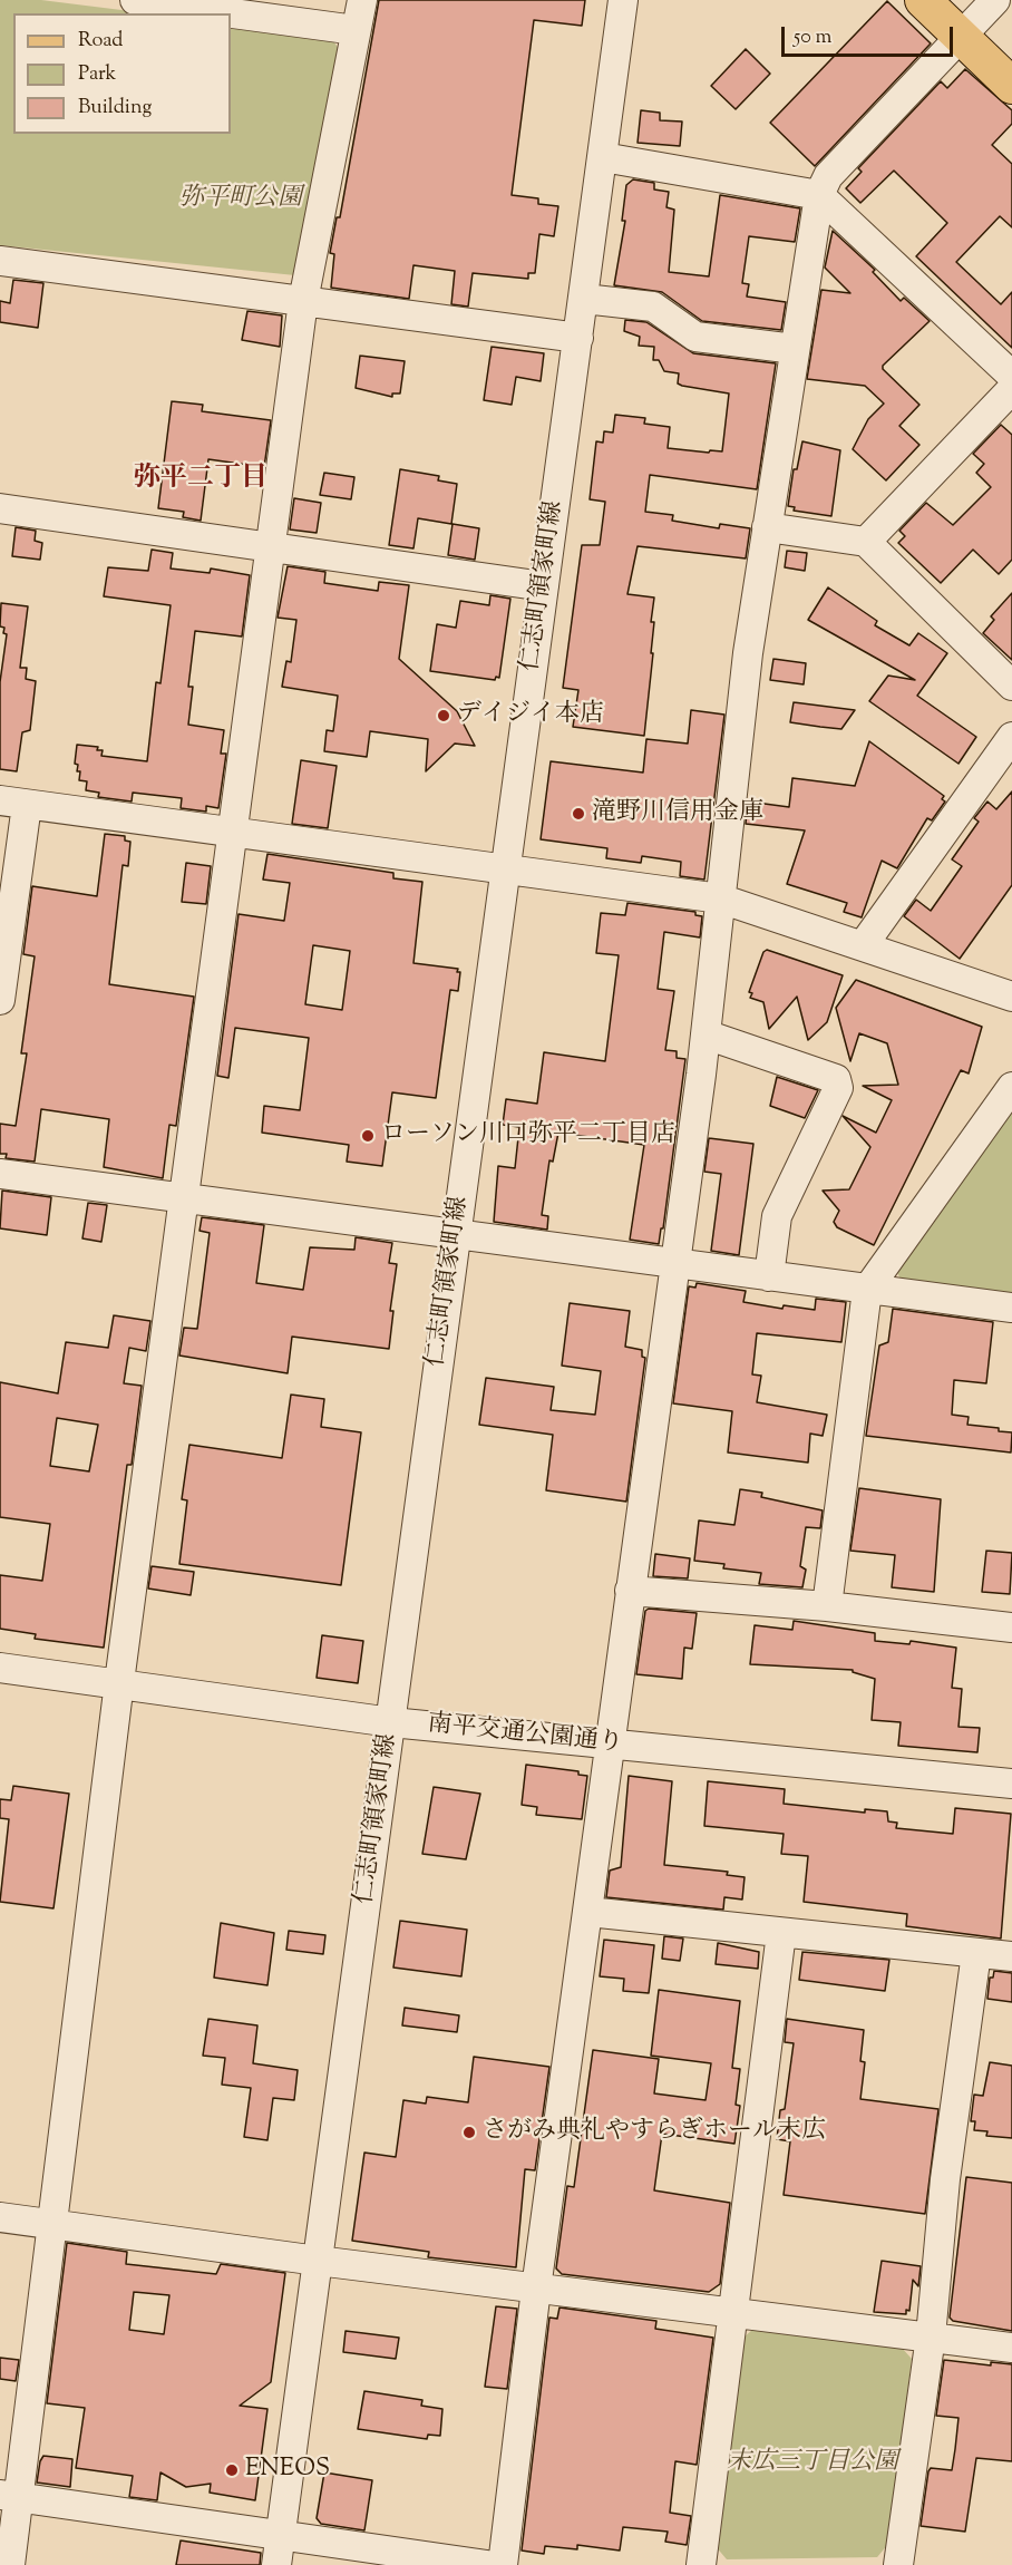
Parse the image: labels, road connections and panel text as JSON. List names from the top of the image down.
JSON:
{
  "streets": {
    "street": ["仁志町領家町線", "南平交通公園通り"]
  },
  "crossings": [
    ["仁志町領家町線", "南平交通公園通り"]
  ],
  "districts": ["弥平二丁目"],
  "parks": ["弥平町公園", "末広三丁目公園"],
  "places": [
    "デイジイ本店",
    "滝野川信用金庫",
    "ローソン川口弥平二丁目店",
    "さがみ典礼やすらぎホール末広",
    "ENEOS"
  ],
  "legend": ["Road", "Park", "Building"],
  "scale_bar": "50 m"
}
